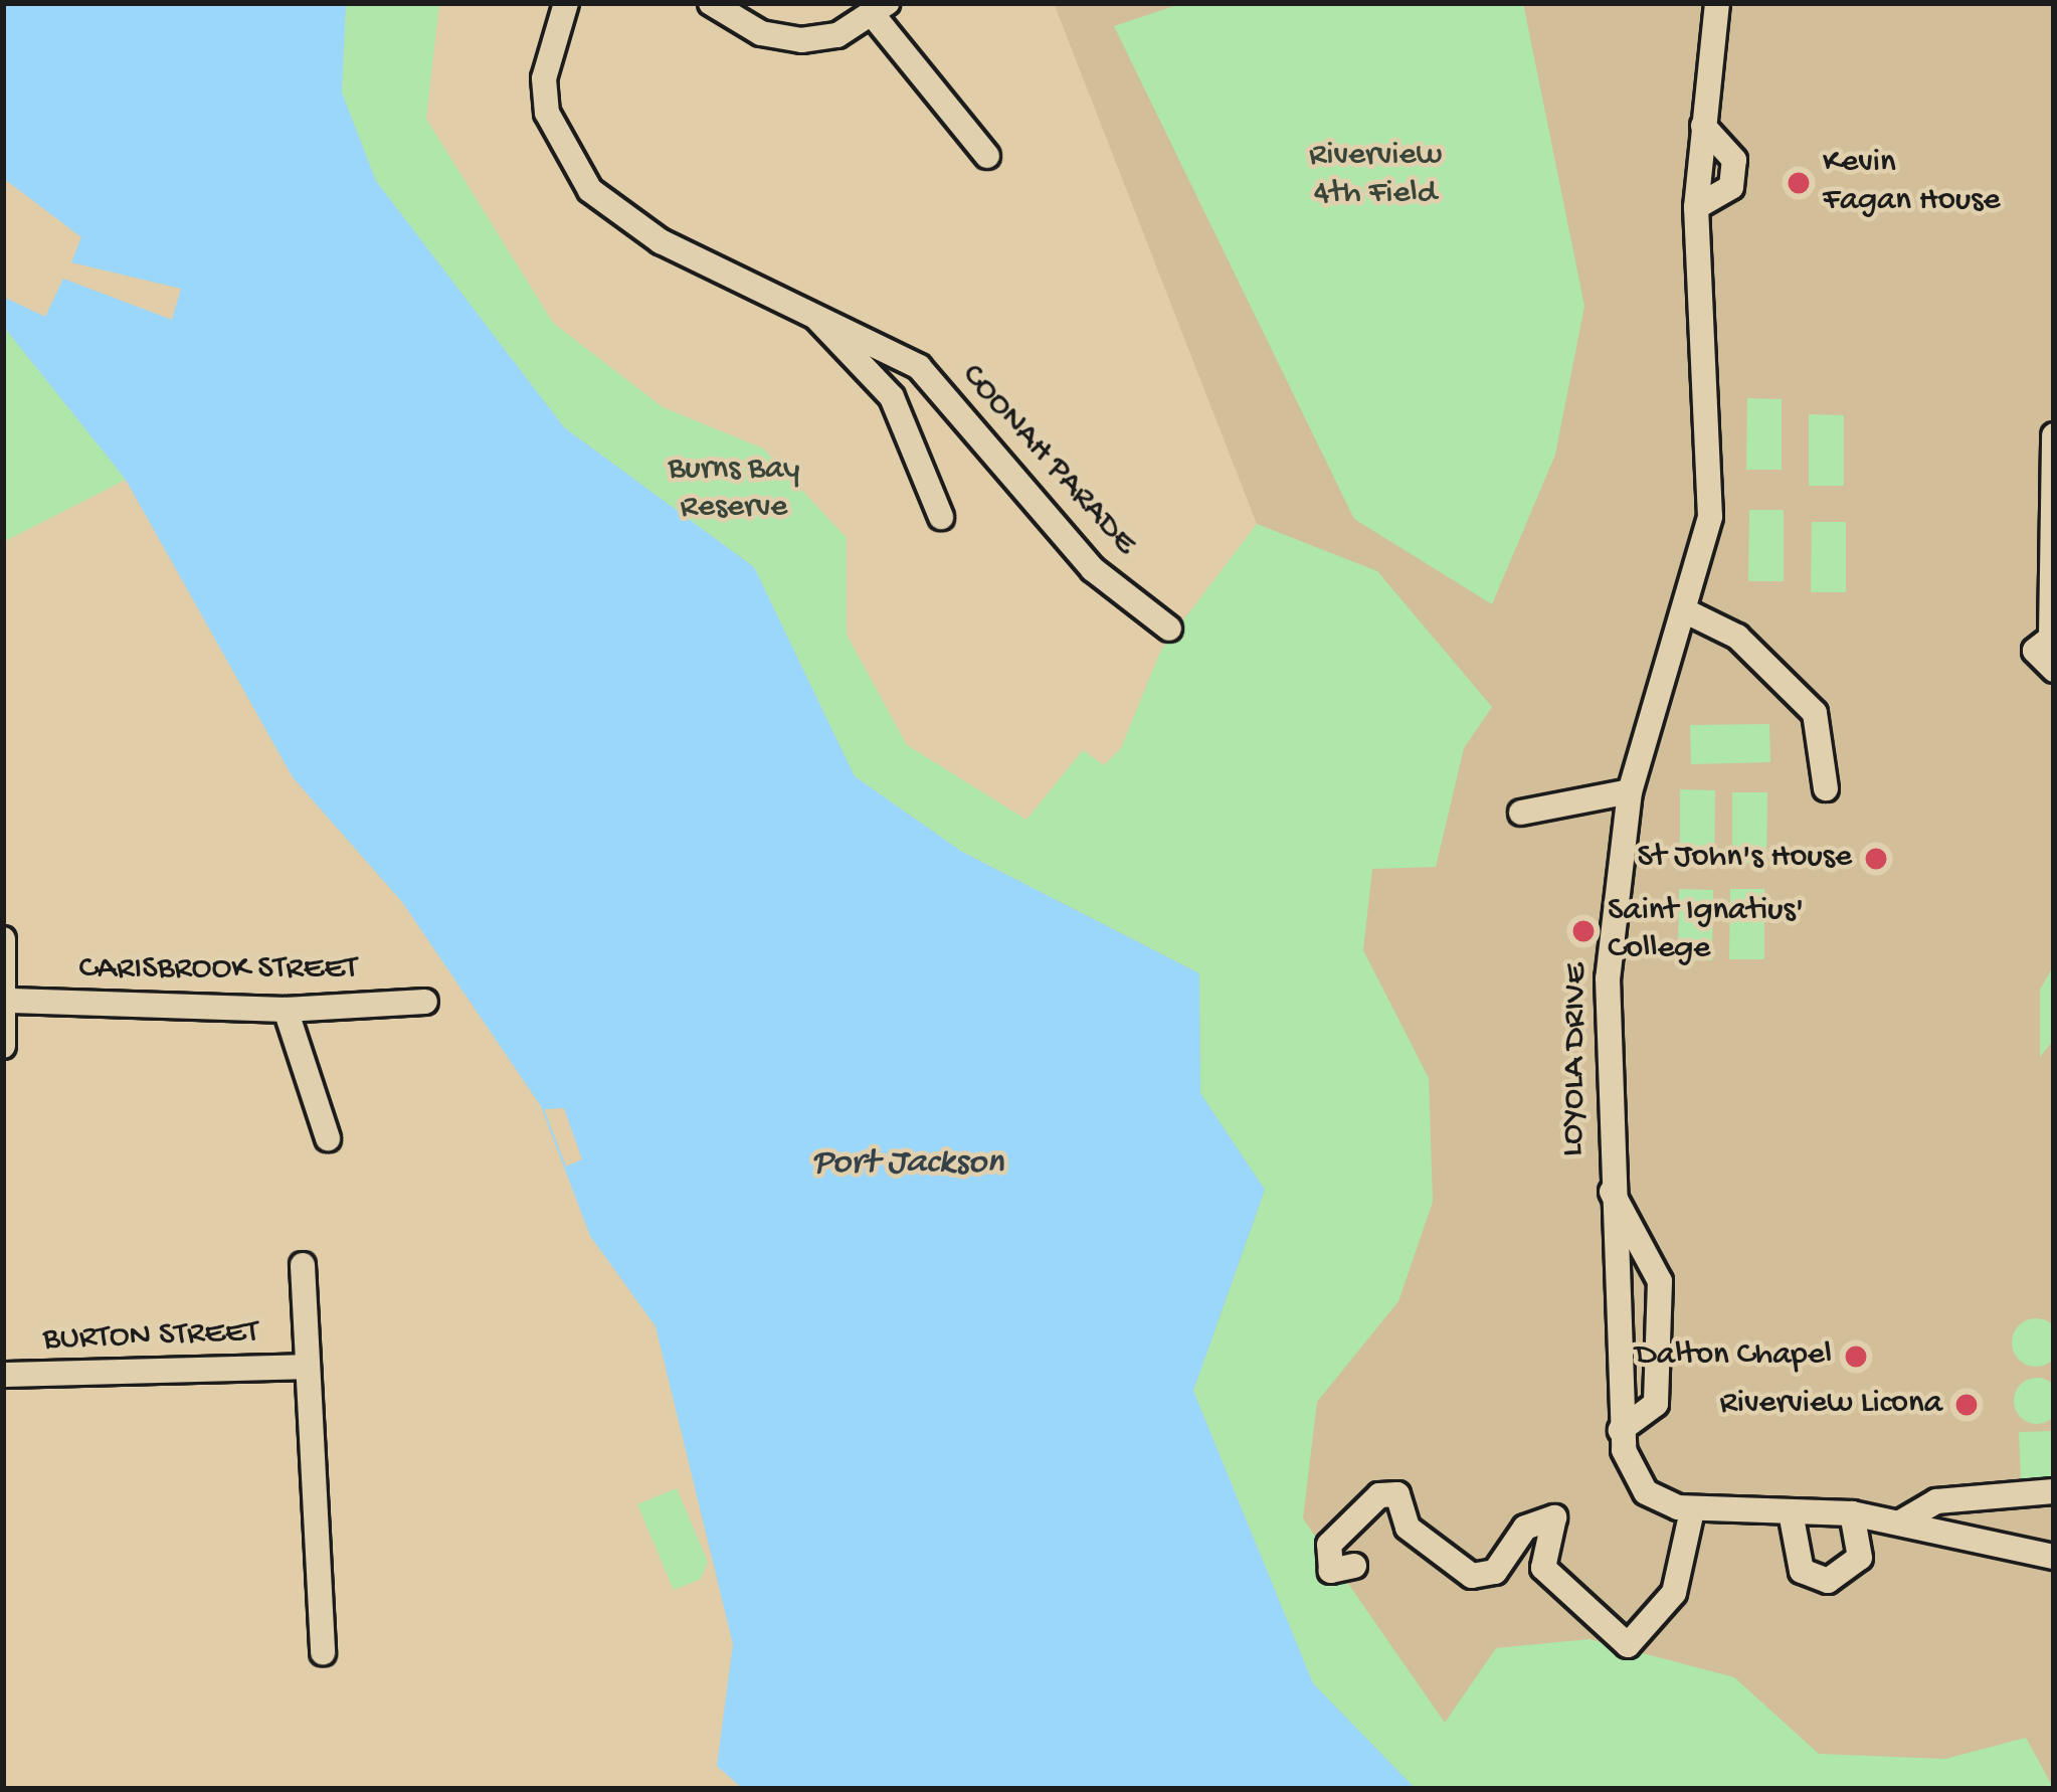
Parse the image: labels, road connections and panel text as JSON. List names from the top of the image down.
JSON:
{
  "streets": {
    "street": [
      "COONAH PARADE",
      "CARISBROOK STREET",
      "LOYOLA DRIVE",
      "BURTON STREET"
    ]
  },
  "water": ["Port Jackson"],
  "parks": ["Riverview 4th Field", "Burns Bay Reserve"],
  "places": [
    "Kevin Fagan House",
    "St John's House",
    "Saint Ignatius' College",
    "Dalton Chapel",
    "Riverview Licona"
  ]
}
